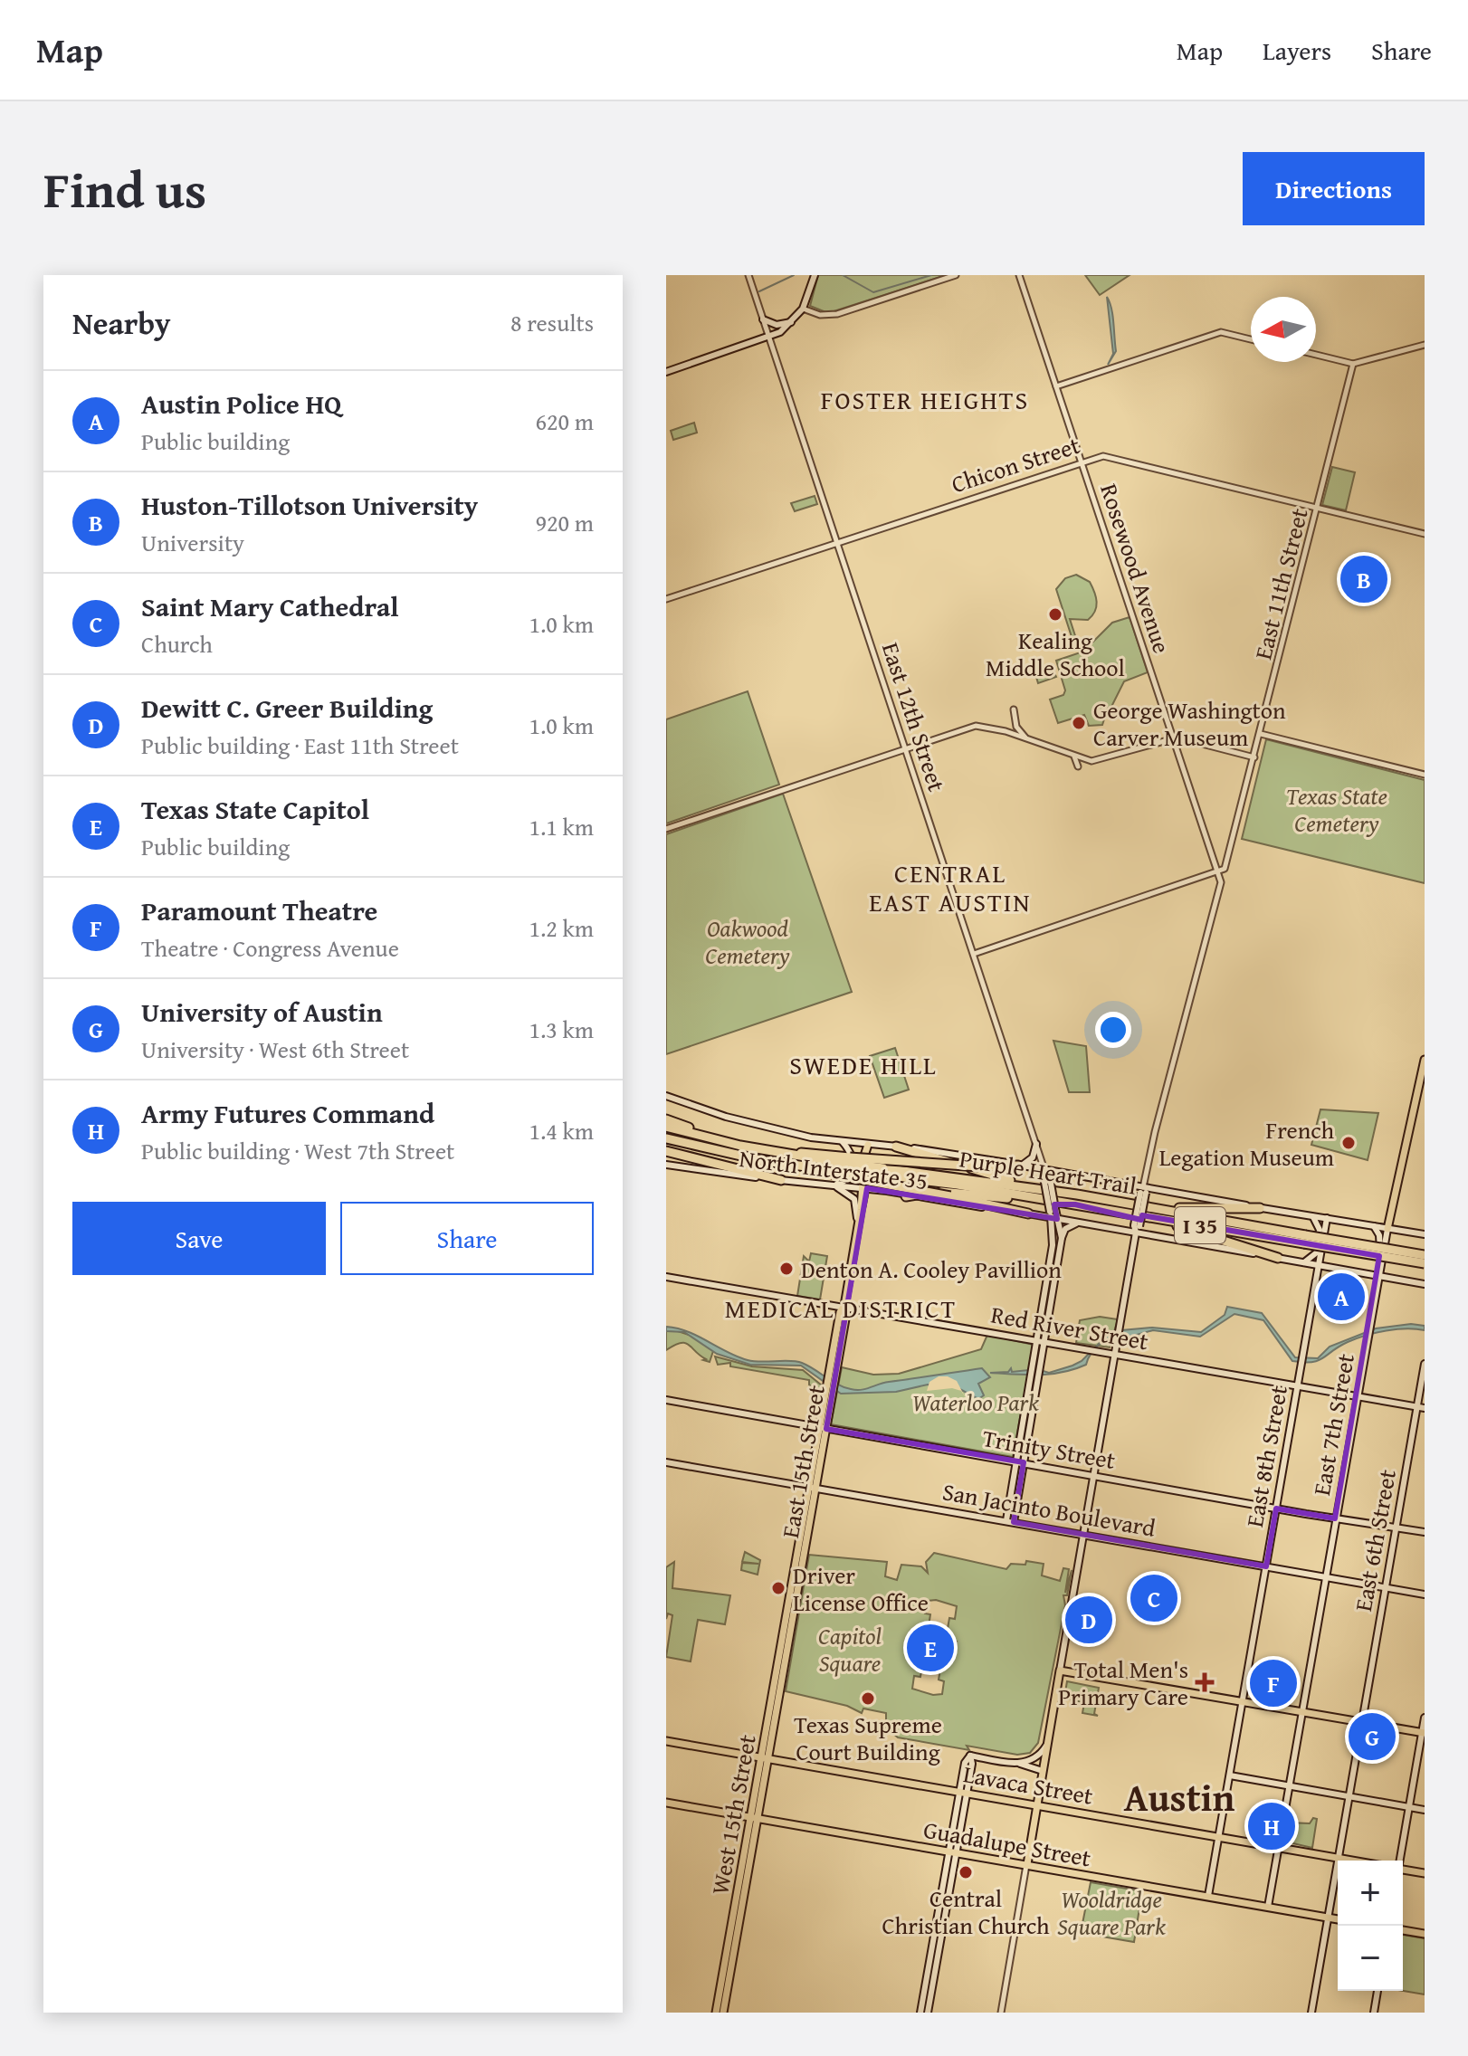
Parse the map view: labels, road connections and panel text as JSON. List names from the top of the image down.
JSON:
{
  "streets": {
    "highway": ["Purple Heart Trail", "I 35"],
    "main road": [
      "East 11th Street",
      "East 12th Street",
      "North Interstate 35",
      "Red River Street",
      "East 7th Street",
      "Trinity Street",
      "East 8th Street",
      "East 15th Street",
      "San Jacinto Boulevard",
      "East 6th Street",
      "Lavaca Street",
      "West 15th Street",
      "Guadalupe Street"
    ],
    "street": ["Chicon Street", "Rosewood Avenue"]
  },
  "crossings": [
    ["Chicon Street", "Rosewood Avenue"],
    ["Chicon Street", "East 11th Street"],
    ["Chicon Street", "East 12th Street"],
    ["Rosewood Avenue", "East 11th Street"],
    ["East 11th Street", "North Interstate 35"],
    ["East 11th Street", "Red River Street"],
    ["East 11th Street", "Trinity Street"],
    ["East 11th Street", "San Jacinto Boulevard"],
    ["East 12th Street", "North Interstate 35"],
    ["East 12th Street", "Red River Street"],
    ["East 12th Street", "Trinity Street"],
    ["East 12th Street", "San Jacinto Boulevard"],
    ["North Interstate 35", "East 7th Street"],
    ["North Interstate 35", "East 8th Street"],
    ["North Interstate 35", "East 15th Street"],
    ["Red River Street", "East 7th Street"],
    ["Red River Street", "East 8th Street"],
    ["Red River Street", "East 15th Street"],
    ["Red River Street", "East 6th Street"],
    ["East 7th Street", "Trinity Street"],
    ["East 7th Street", "San Jacinto Boulevard"],
    ["East 7th Street", "Lavaca Street"],
    ["East 7th Street", "Guadalupe Street"],
    ["Trinity Street", "East 8th Street"],
    ["Trinity Street", "East 15th Street"],
    ["Trinity Street", "East 6th Street"],
    ["East 8th Street", "San Jacinto Boulevard"],
    ["East 8th Street", "Lavaca Street"],
    ["East 8th Street", "Guadalupe Street"],
    ["East 15th Street", "San Jacinto Boulevard"],
    ["East 15th Street", "West 15th Street"],
    ["San Jacinto Boulevard", "East 6th Street"],
    ["East 6th Street", "Lavaca Street"],
    ["East 6th Street", "Guadalupe Street"],
    ["Lavaca Street", "West 15th Street"],
    ["West 15th Street", "Guadalupe Street"]
  ],
  "districts": [
    "FOSTER HEIGHTS",
    "CENTRAL EAST AUSTIN",
    "SWEDE HILL",
    "MEDICAL DISTRICT",
    "Austin"
  ],
  "parks": [
    "Texas State Cemetery",
    "Oakwood Cemetery",
    "Waterloo Park",
    "Capitol Square",
    "Wooldridge Square Park"
  ],
  "places": {
    "other": [
      "Kealing Middle School",
      "George Washington Carver Museum",
      "French Legation Museum",
      "Denton A. Cooley Pavillion",
      "Driver License Office",
      "Texas Supreme Court Building",
      "Central Christian Church"
    ],
    "health": ["Total Men's Primary Care"]
  },
  "north": "left",
  "page": {
    "header": "Map",
    "nav": ["Map", "Layers", "Share"],
    "title": "Find us",
    "buttons": [
      "Directions",
      ["Save", "Share"]
    ],
    "heading": ["Nearby", "8 results"],
    "list": [
      {
        "mark": "A",
        "name": "Austin Police HQ",
        "note": "Public building",
        "value": "620 m"
      },
      {
        "mark": "B",
        "name": "Huston-Tillotson University",
        "note": "University",
        "value": "920 m"
      },
      {
        "mark": "C",
        "name": "Saint Mary Cathedral",
        "note": "Church",
        "value": "1.0 km"
      },
      {
        "mark": "D",
        "name": "Dewitt C. Greer Building",
        "note": "Public building · East 11th Street",
        "value": "1.0 km"
      },
      {
        "mark": "E",
        "name": "Texas State Capitol",
        "note": "Public building",
        "value": "1.1 km"
      },
      {
        "mark": "F",
        "name": "Paramount Theatre",
        "note": "Theatre · Congress Avenue",
        "value": "1.2 km"
      },
      {
        "mark": "G",
        "name": "University of Austin",
        "note": "University · West 6th Street",
        "value": "1.3 km"
      },
      {
        "mark": "H",
        "name": "Army Futures Command",
        "note": "Public building · West 7th Street",
        "value": "1.4 km"
      }
    ],
    "pins": [
      "B",
      "A",
      "C",
      "D",
      "E",
      "F",
      "G",
      "H"
    ],
    "map_buttons": ["+", "−"]
  }
}
